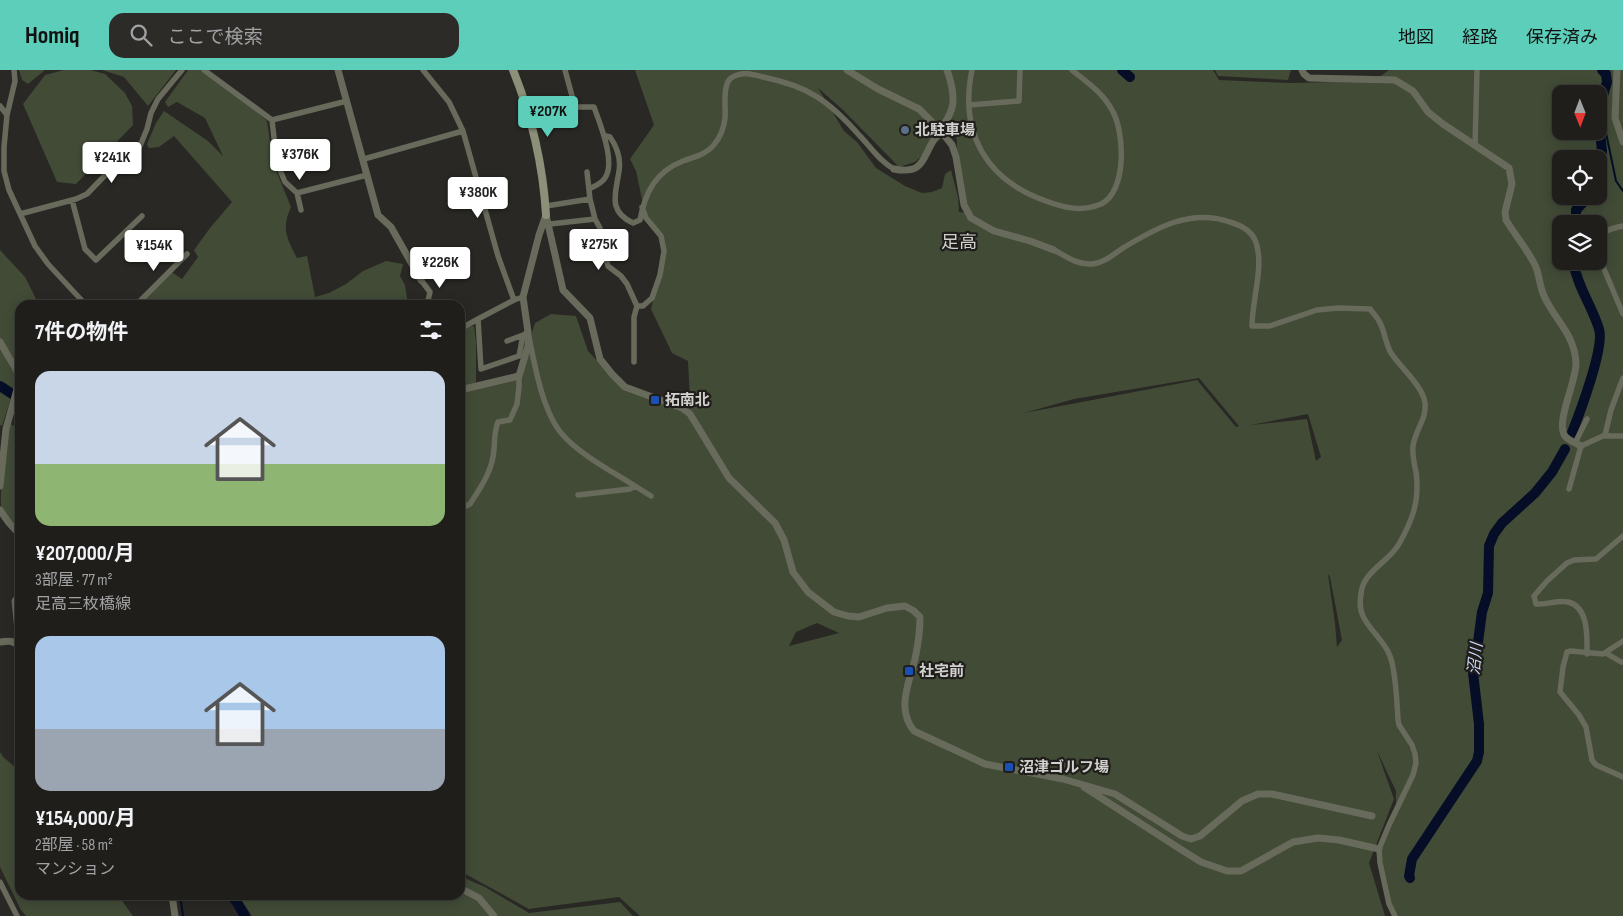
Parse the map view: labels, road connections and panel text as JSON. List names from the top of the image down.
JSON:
{
  "districts": ["足高"],
  "water": ["沼川"],
  "places": {
    "other": ["北駐車場"],
    "transit": ["拓南北", "社宅前", "沼津ゴルフ場"]
  },
  "north": "bottom",
  "page": {
    "header": "Homiq",
    "search": "ここで検索",
    "nav": ["地図", "経路", "保存済み"],
    "price": [
      "¥207K",
      "¥376K",
      "¥241K",
      "¥380K",
      "¥275K",
      "¥154K",
      "¥226K"
    ],
    "heading": "7件の物件",
    "list": [
      {
        "name": "¥207,000/月",
        "note": "3部屋 · 77 m² · 足高三枚橋線"
      },
      {
        "name": "¥154,000/月",
        "note": "2部屋 · 58 m² · マンション"
      }
    ]
  }
}
